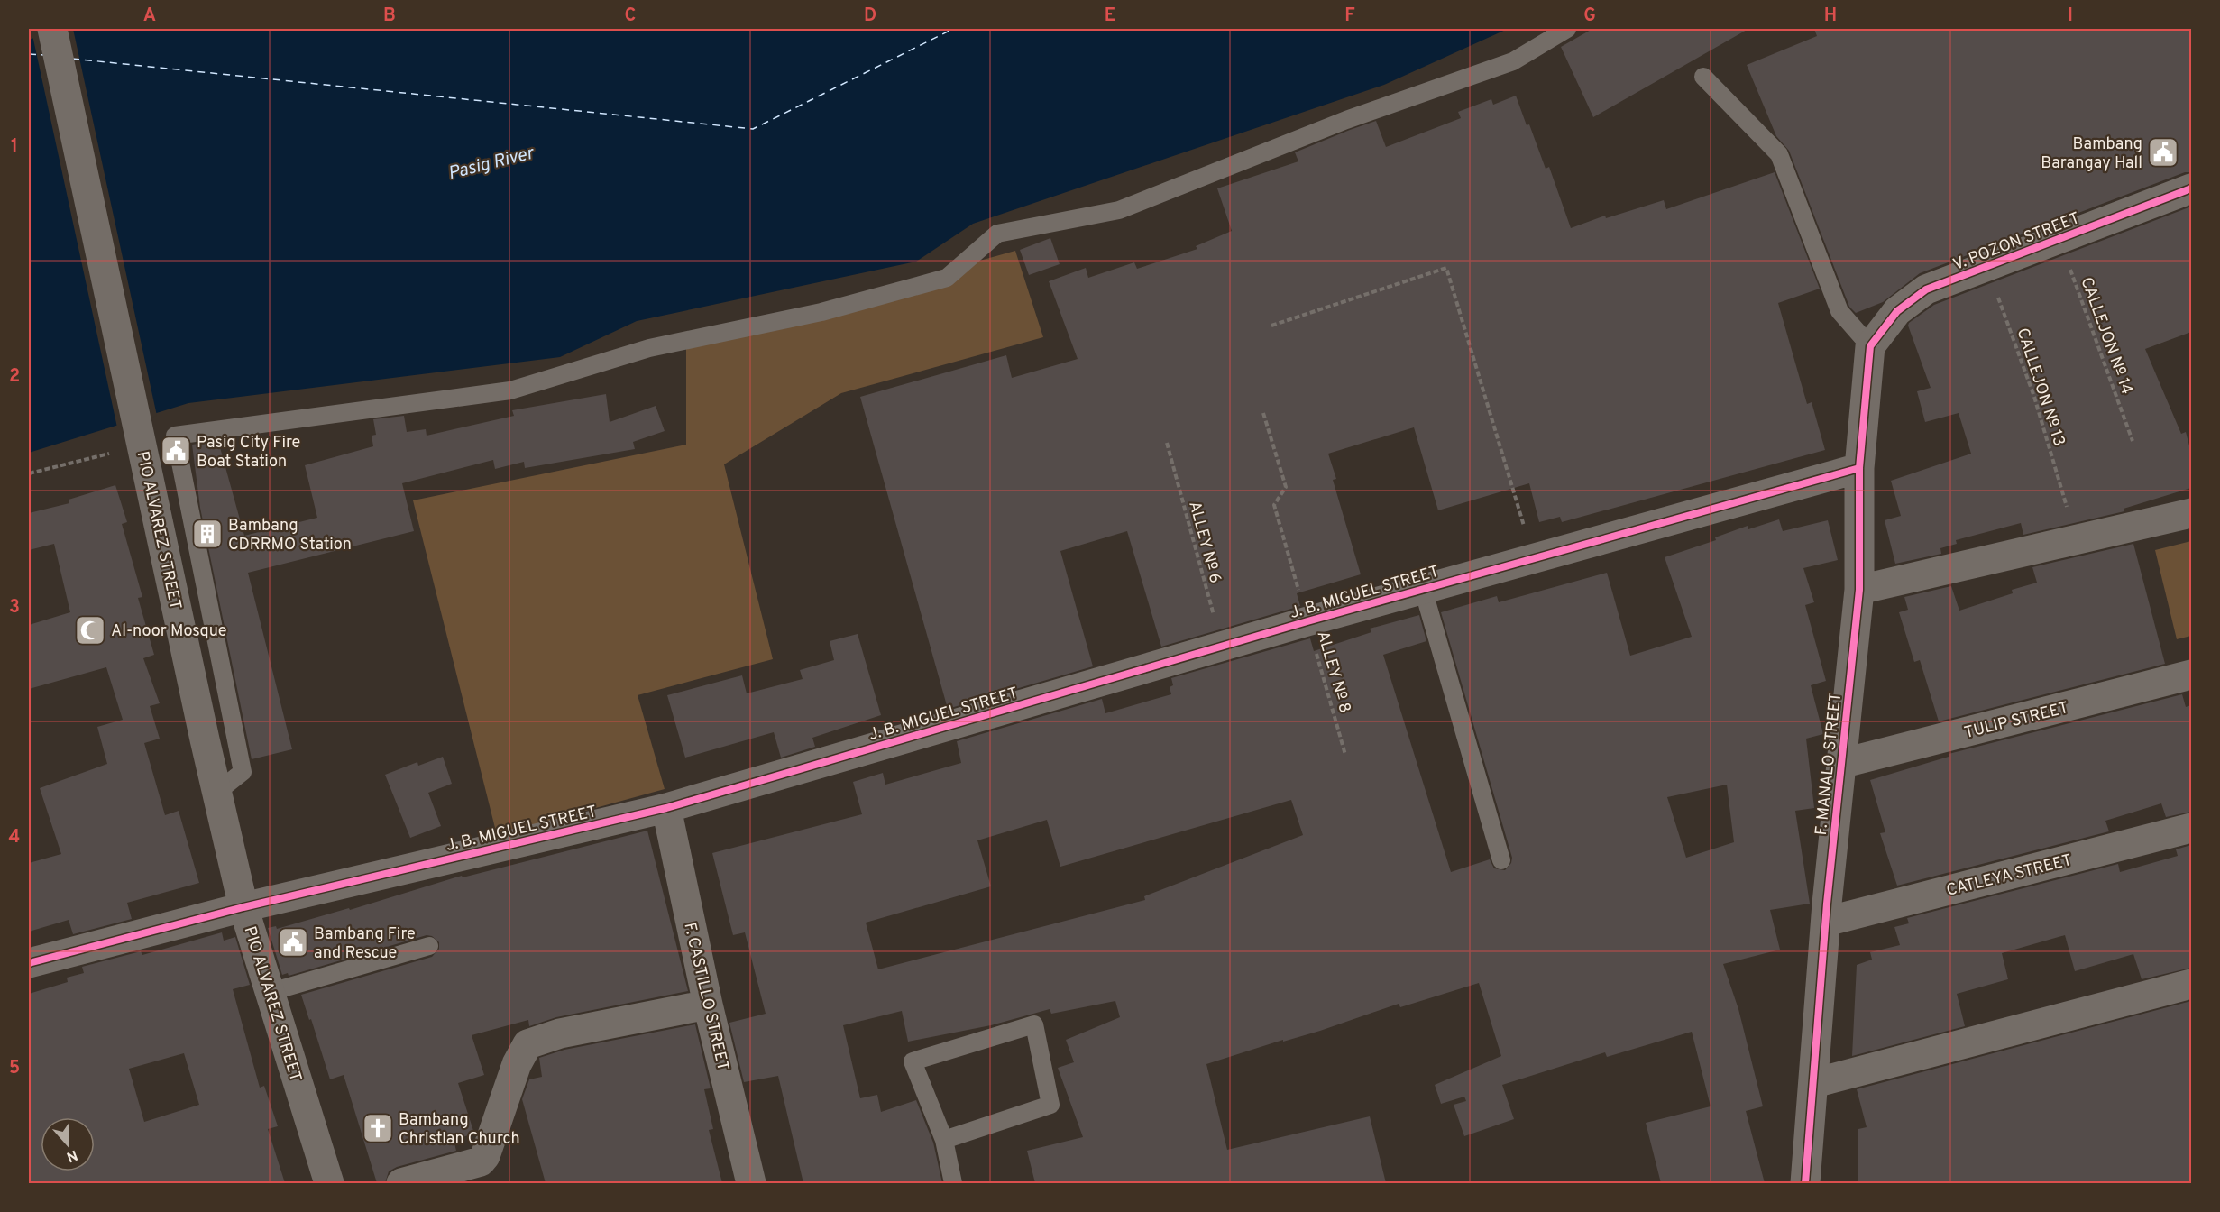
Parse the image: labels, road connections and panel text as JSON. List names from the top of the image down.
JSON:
{
  "streets": {
    "street": [
      "V. POZON STREET",
      "PIO ALVAREZ STREET",
      "J. B. MIGUEL STREET",
      "TULIP STREET",
      "F. MANALO STREET",
      "CATLEYA STREET",
      "F. CASTILLO STREET"
    ],
    "path": [
      "CALLEJON № 14",
      "CALLEJON № 13",
      "ALLEY № 6",
      "ALLEY № 8"
    ]
  },
  "crossings": [
    ["V. POZON STREET", "CALLEJON № 14"],
    ["V. POZON STREET", "CALLEJON № 13"],
    ["V. POZON STREET", "F. MANALO STREET"],
    ["PIO ALVAREZ STREET", "J. B. MIGUEL STREET"],
    ["ALLEY № 6", "J. B. MIGUEL STREET"],
    ["J. B. MIGUEL STREET", "ALLEY № 8"],
    ["J. B. MIGUEL STREET", "F. MANALO STREET"],
    ["J. B. MIGUEL STREET", "F. CASTILLO STREET"],
    ["TULIP STREET", "F. MANALO STREET"],
    ["F. MANALO STREET", "CATLEYA STREET"]
  ],
  "water": ["Pasig River"],
  "places": {
    "public building": ["Bambang Barangay Hall", "Pasig City Fire Boat Station", "Bambang Fire and Rescue"],
    "building": ["Bambang CDRRMO Station"],
    "mosque": ["Al-noor Mosque"],
    "church": ["Bambang Christian Church"]
  },
  "north": "bottom",
  "grid": {
    "columns": [
      "A",
      "B",
      "C",
      "D",
      "E",
      "F",
      "G",
      "H",
      "I"
    ],
    "rows": [
      "1",
      "2",
      "3",
      "4",
      "5"
    ]
  }
}
